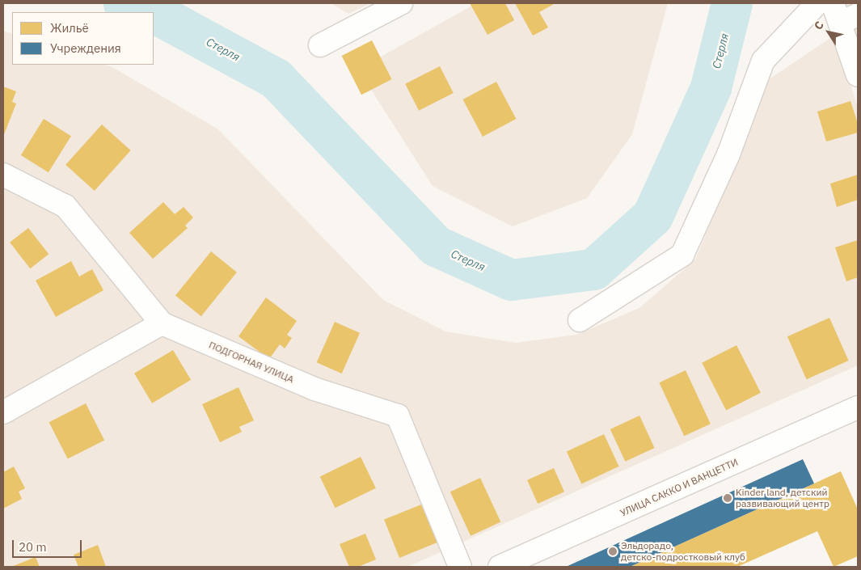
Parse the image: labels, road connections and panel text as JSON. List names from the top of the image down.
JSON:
{
  "streets": {
    "street": ["ПОДГОРНАЯ УЛИЦА", "УЛИЦА САККО И ВАНЦЕТТИ"]
  },
  "water": ["Стерля"],
  "places": ["Kinder land, детский развивающий центр", "Эльдорадо, детско-подростковый клуб"],
  "legend": ["Жильё", "Учреждения"],
  "scale_bar": "20 m",
  "north": "top left"
}
